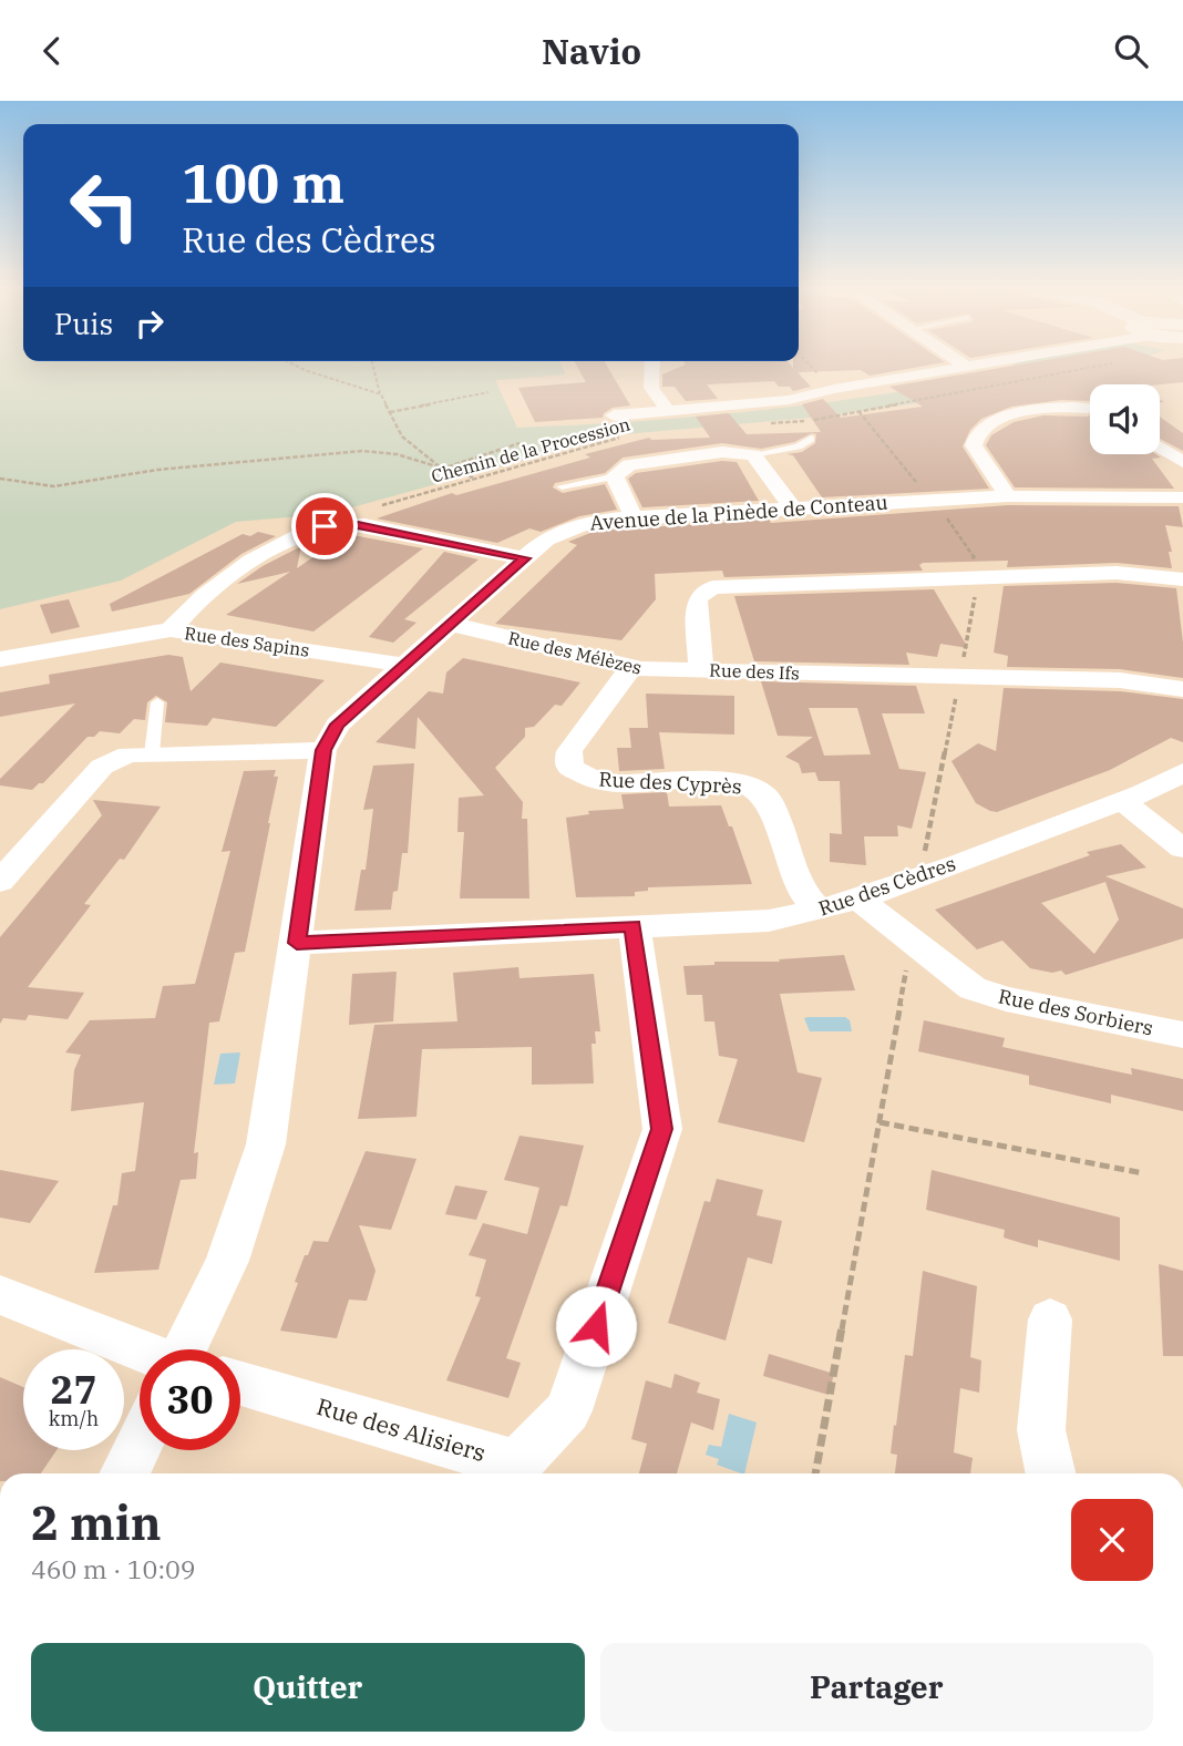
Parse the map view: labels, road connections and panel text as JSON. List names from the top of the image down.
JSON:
{
  "streets": {
    "street": [
      "Avenue de la Pinède de Conteau",
      "Rue des Sapins",
      "Rue des Mélèzes",
      "Rue des Ifs",
      "Rue des Cyprès",
      "Rue des Cèdres",
      "Rue des Sorbiers",
      "Rue des Alisiers"
    ],
    "path": ["Chemin de la Procession"]
  },
  "crossings": [
    ["Avenue de la Pinède de Conteau", "Rue des Sapins"],
    ["Avenue de la Pinède de Conteau", "Rue des Mélèzes"],
    ["Avenue de la Pinède de Conteau", "Rue des Cèdres"],
    ["Rue des Mélèzes", "Rue des Ifs"],
    ["Rue des Mélèzes", "Rue des Cyprès"],
    ["Rue des Cyprès", "Rue des Cèdres"],
    ["Rue des Cèdres", "Rue des Sorbiers"],
    ["Rue des Cèdres", "Rue des Alisiers"]
  ],
  "page": {
    "header": "Navio",
    "turn": ["100 m", "Rue des Cèdres"],
    "then": "Puis",
    "speed": "27 km/h",
    "limit": "30",
    "heading": ["2 min", "460 m · 10:09"],
    "buttons": ["Quitter", "Partager"]
  }
}
